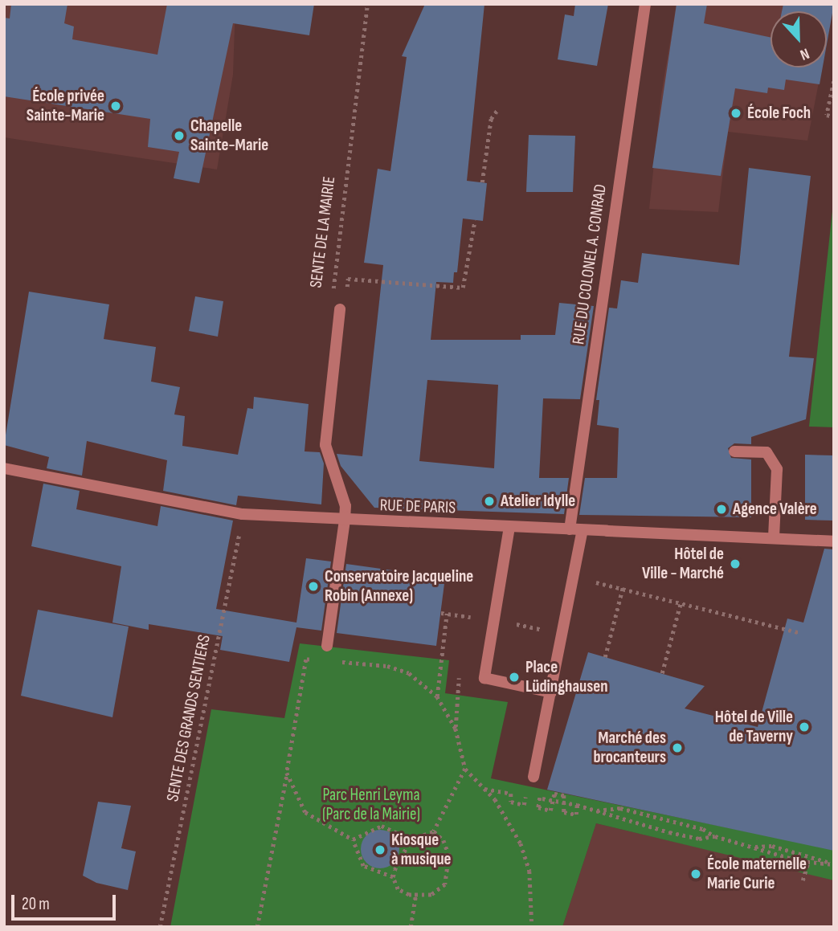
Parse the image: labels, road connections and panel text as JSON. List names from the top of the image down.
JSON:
{
  "streets": {
    "street": ["SENTE DE LA MAIRIE", "RUE DU COLONEL A. CONRAD", "RUE DE PARIS"],
    "path": ["SENTE DES GRANDS SENTIERS"]
  },
  "crossings": [
    ["SENTE DE LA MAIRIE", "RUE DE PARIS"],
    ["RUE DU COLONEL A. CONRAD", "RUE DE PARIS"],
    ["RUE DE PARIS", "SENTE DES GRANDS SENTIERS"]
  ],
  "parks": ["Parc Henri Leyma (Parc de la Mairie)"],
  "places": [
    "École privée Sainte-Marie",
    "École Foch",
    "Chapelle Sainte-Marie",
    "Atelier Idylle",
    "Agence Valère",
    "Hôtel de Ville - Marché",
    "Conservatoire Jacqueline Robin (Annexe)",
    "Place Lüdinghausen",
    "Hôtel de Ville de Taverny",
    "Marché des brocanteurs",
    "Kiosque à musique",
    "École maternelle Marie Curie"
  ],
  "scale_bar": "20 m",
  "north": "bottom"
}
